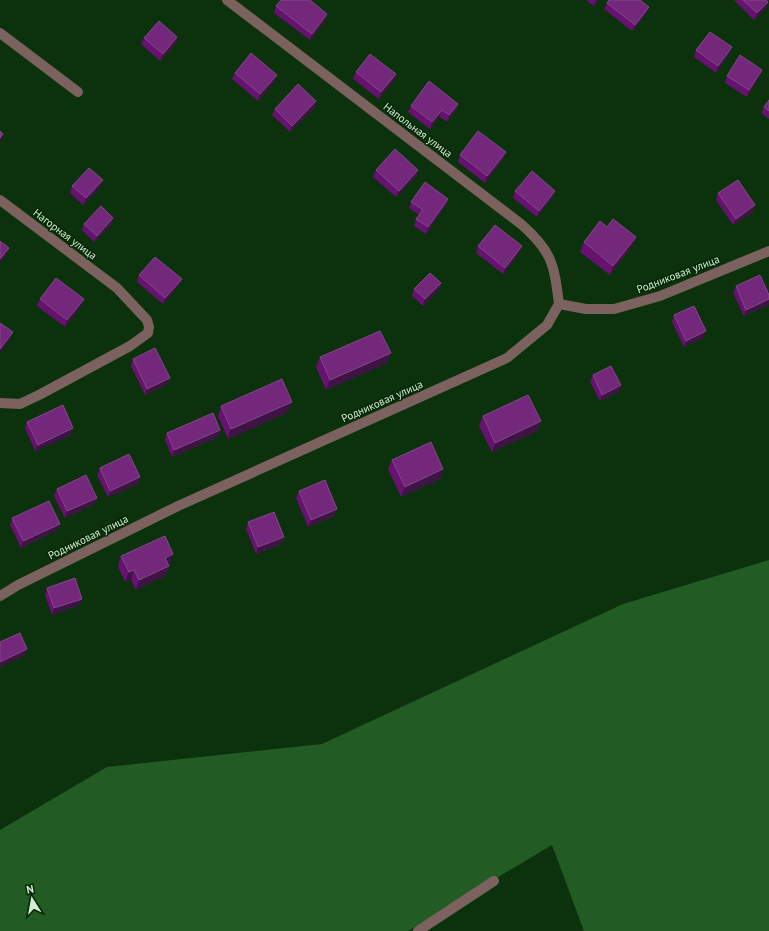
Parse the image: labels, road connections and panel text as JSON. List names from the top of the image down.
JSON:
{
  "streets": {
    "street": ["Напольная улица", "Нагорная улица", "Родниковая улица"]
  },
  "crossings": [
    ["Напольная улица", "Родниковая улица"]
  ],
  "north": "top"
}
